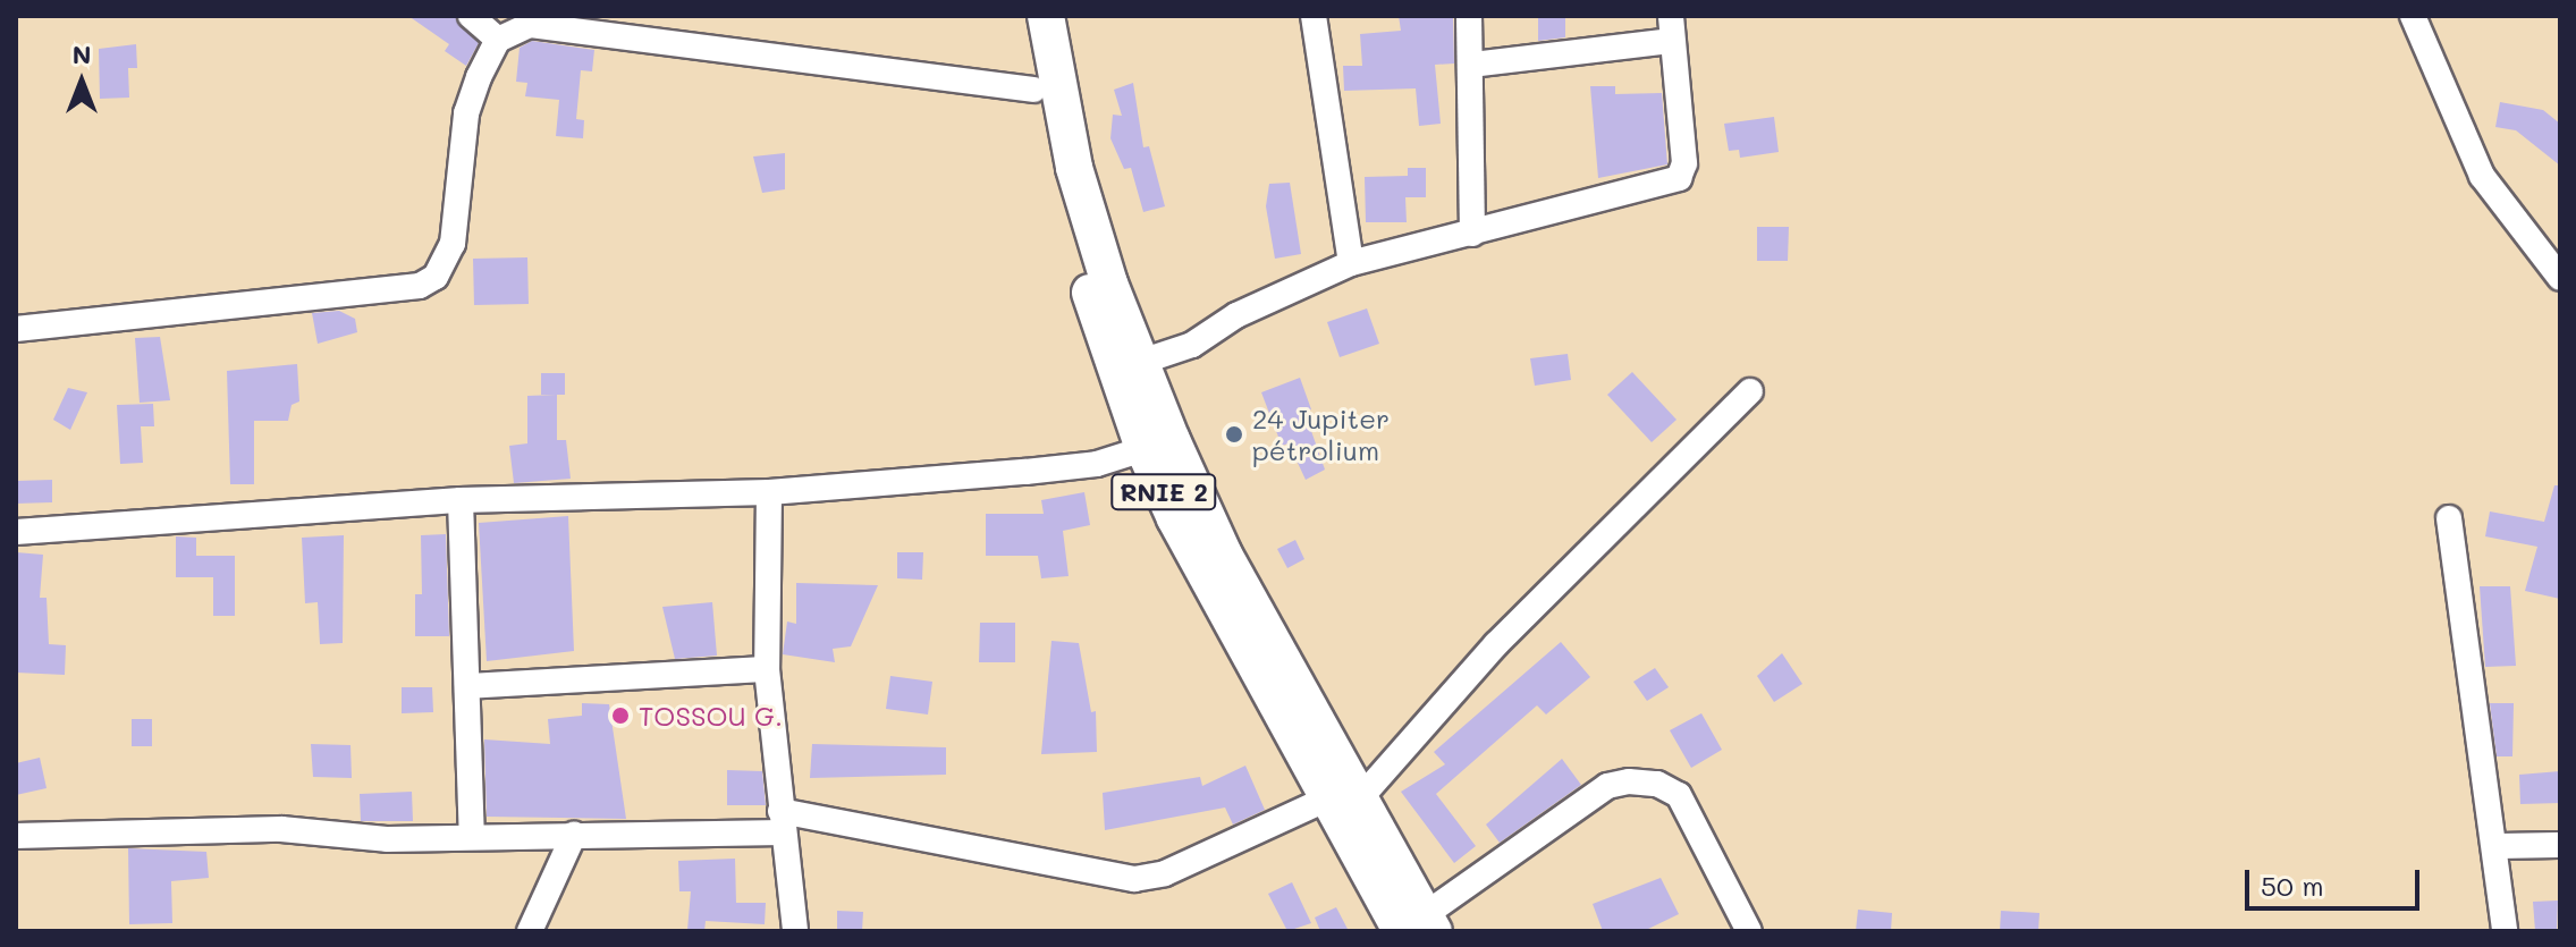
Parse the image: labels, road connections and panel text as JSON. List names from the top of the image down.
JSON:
{
  "streets": {
    "highway": ["RNIE 2"]
  },
  "places": ["24 Jupiter pétrolium", "TOSSOU G."],
  "scale_bar": "50 m",
  "north": "top"
}
